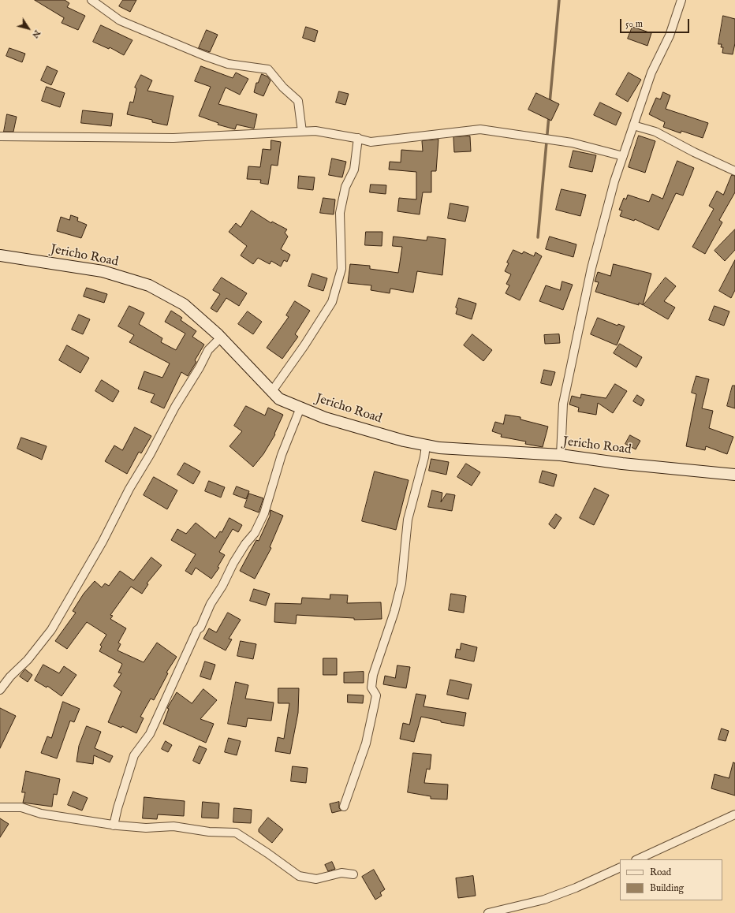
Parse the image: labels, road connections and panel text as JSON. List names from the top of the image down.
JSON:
{
  "streets": {
    "street": ["Jericho Road"]
  },
  "legend": ["Road", "Building"],
  "scale_bar": "50 m",
  "north": "bottom right"
}
